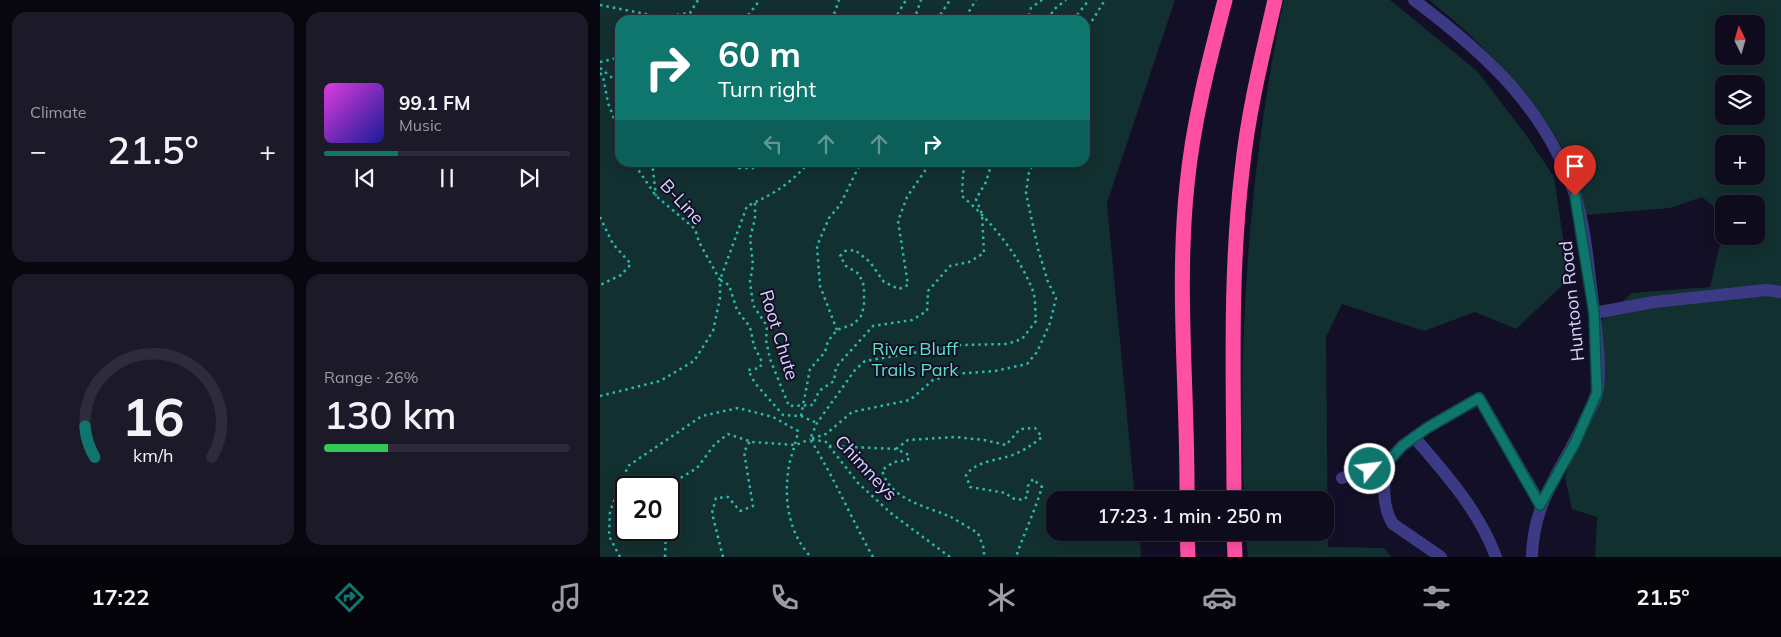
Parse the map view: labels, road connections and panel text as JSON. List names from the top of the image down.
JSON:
{
  "streets": {
    "street": ["Huntoon Road"],
    "path": ["B-Line", "Root Chute", "Chimneys"]
  },
  "parks": ["River Bluff Trails Park"],
  "north": "top",
  "page": {
    "tile": [
      "Climate",
      ["Range · 26%", "130 km"]
    ],
    "map_buttons": ["+", "−"],
    "turn": ["60 m", "Turn right"],
    "song": ["99.1 FM", "Music"],
    "heat": ["−", "21.5°", "+"],
    "limit": "20",
    "trip": "17:23 · 1 min · 250 m",
    "tabs": ["17:22", "21.5°"],
    "gauge": ["16", "km/h"]
  }
}
